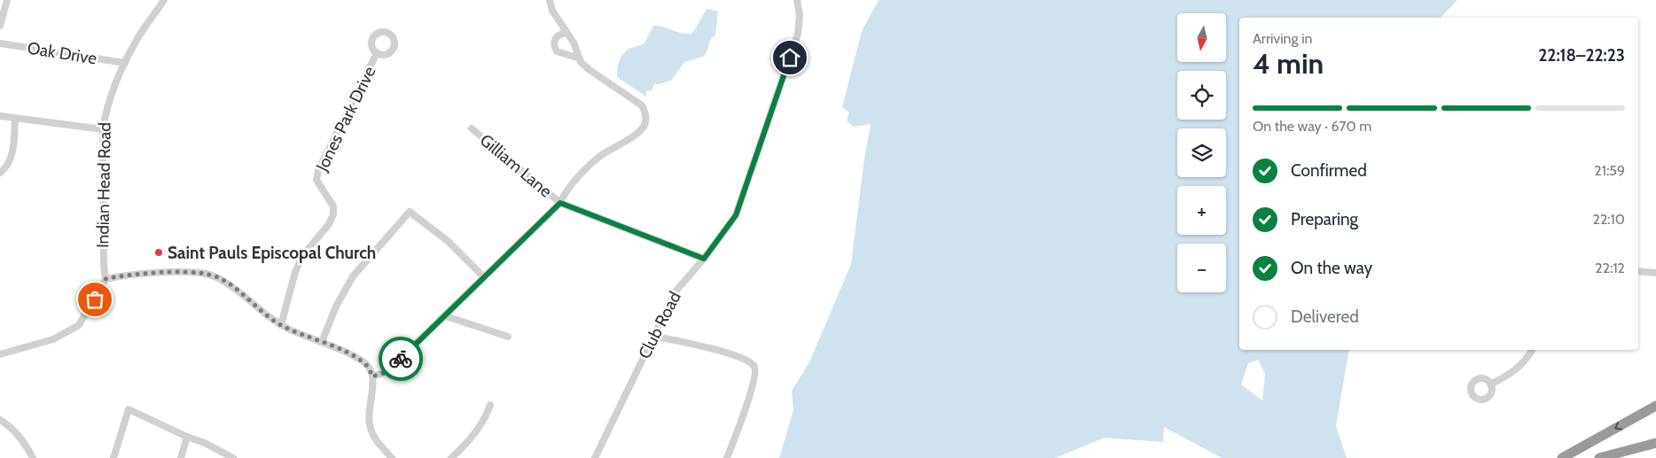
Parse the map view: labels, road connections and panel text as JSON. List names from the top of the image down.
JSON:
{
  "streets": {
    "street": [
      "Oak Drive",
      "Jones Park Drive",
      "Gilliam Lane",
      "Indian Head Road",
      "Club Road"
    ]
  },
  "crossings": [
    ["Oak Drive", "Indian Head Road"],
    ["Gilliam Lane", "Club Road"]
  ],
  "places": ["Saint Pauls Episcopal Church"],
  "north": "bottom",
  "page": {
    "map_buttons": ["+", "−"],
    "heading": ["4 min", "Arriving in", "22:18–22:23"],
    "bar": "On the way · 670 m",
    "list": [
      ["Confirmed", "21:59"],
      ["Preparing", "22:10"],
      ["On the way", "22:12"],
      "Delivered"
    ]
  }
}
